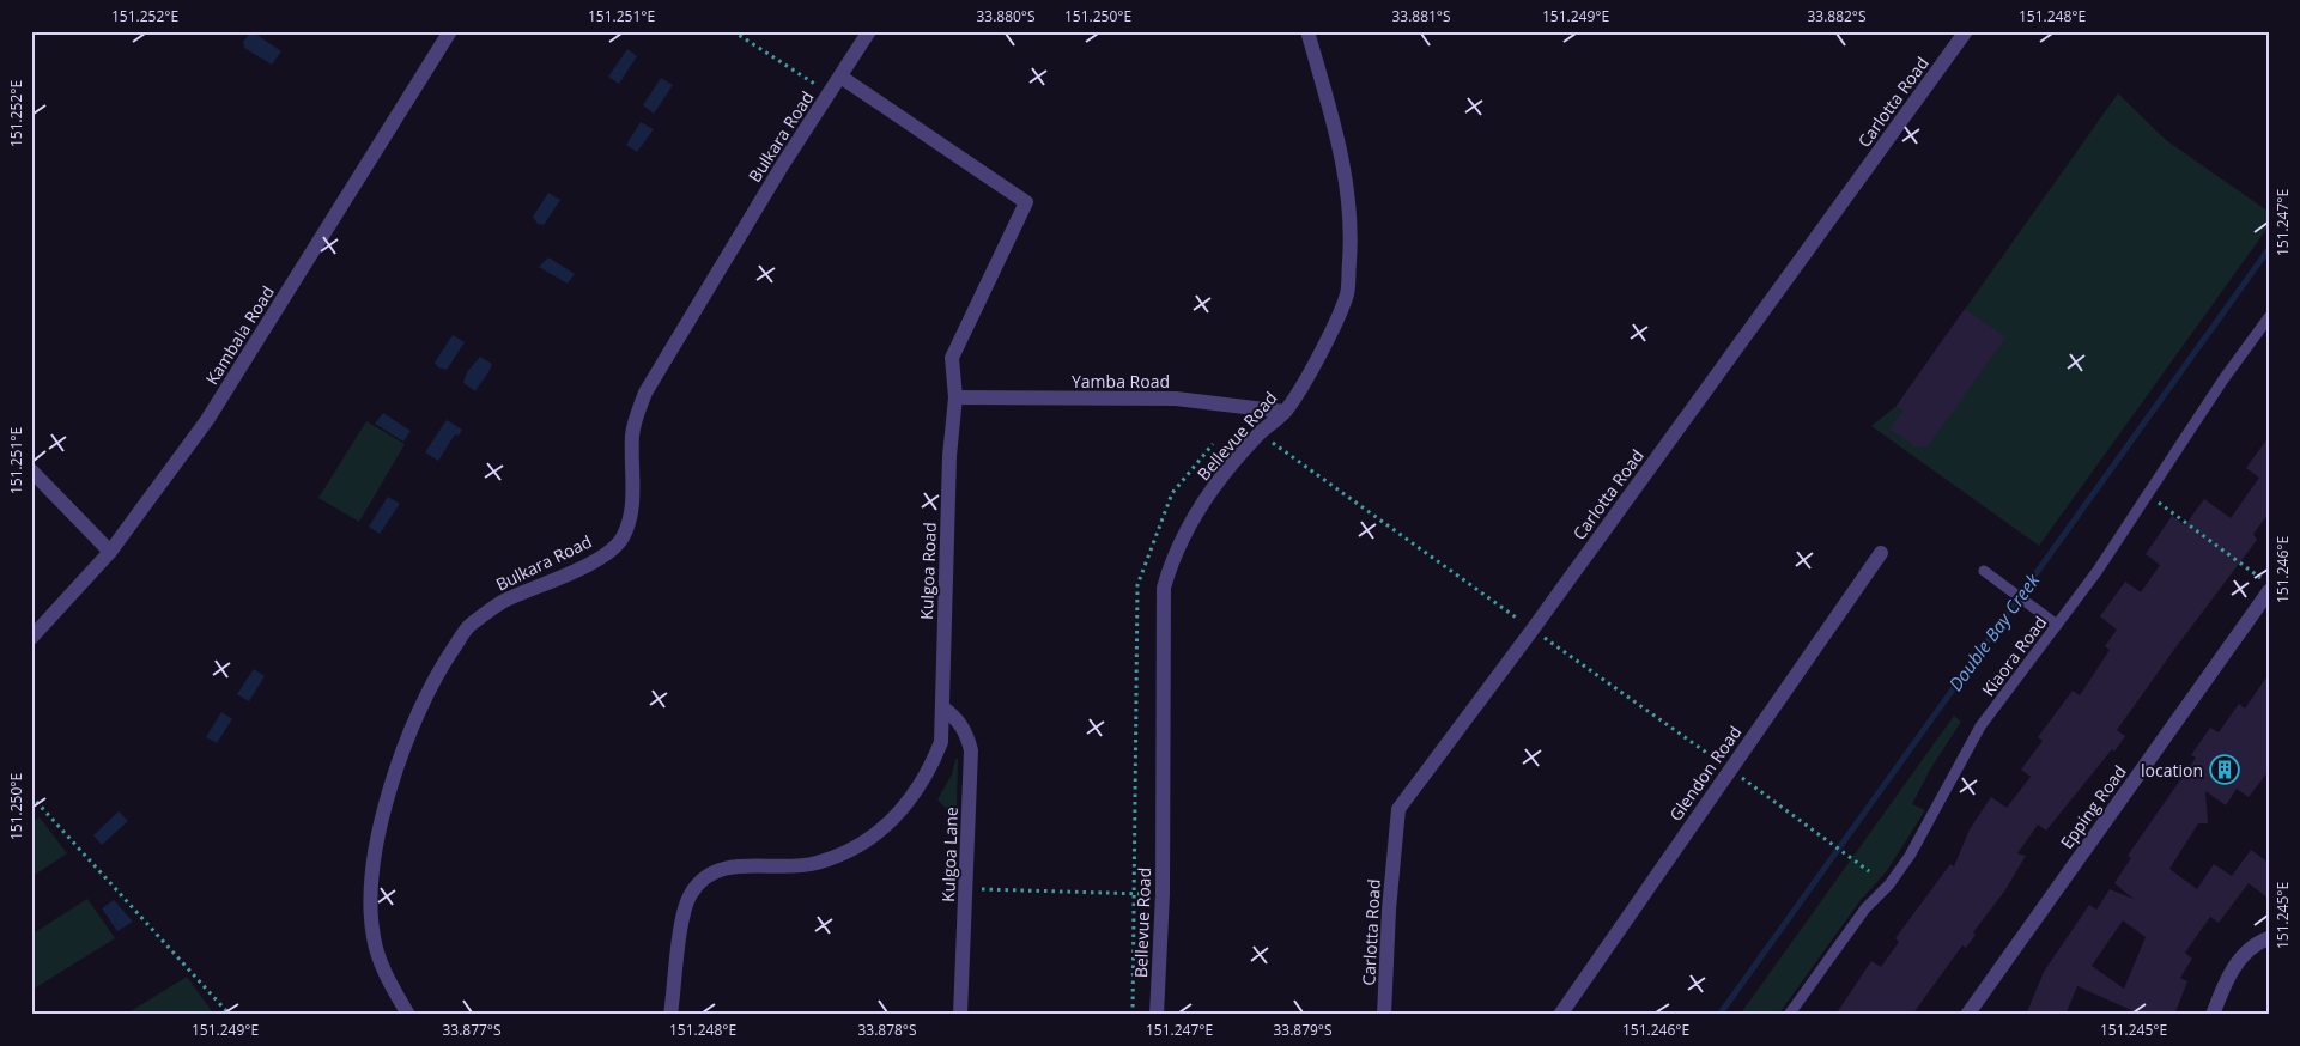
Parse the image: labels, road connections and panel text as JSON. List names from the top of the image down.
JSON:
{
  "streets": {
    "street": [
      "Carlotta Road",
      "Bulkara Road",
      "Kambala Road",
      "Yamba Road",
      "Bellevue Road",
      "Kulgoa Road",
      "Glendon Road",
      "Epping Road",
      "Kulgoa Lane"
    ],
    "lane": ["Kiaora Road"]
  },
  "crossings": [
    ["Bulkara Road", "Kulgoa Road"],
    ["Yamba Road", "Bellevue Road"],
    ["Yamba Road", "Kulgoa Road"],
    ["Kulgoa Road", "Kulgoa Lane"]
  ],
  "water": ["Double Bay Creek"],
  "places": {
    "building": ["location"]
  },
  "coordinates": [
    "151.252°E",
    "151.251°E",
    "33.880°S",
    "151.250°E",
    "33.881°S",
    "151.249°E",
    "33.882°S",
    "151.248°E",
    "151.247°E",
    "151.246°E",
    "151.245°E",
    "33.877°S",
    "33.878°S",
    "33.879°S"
  ]
}
